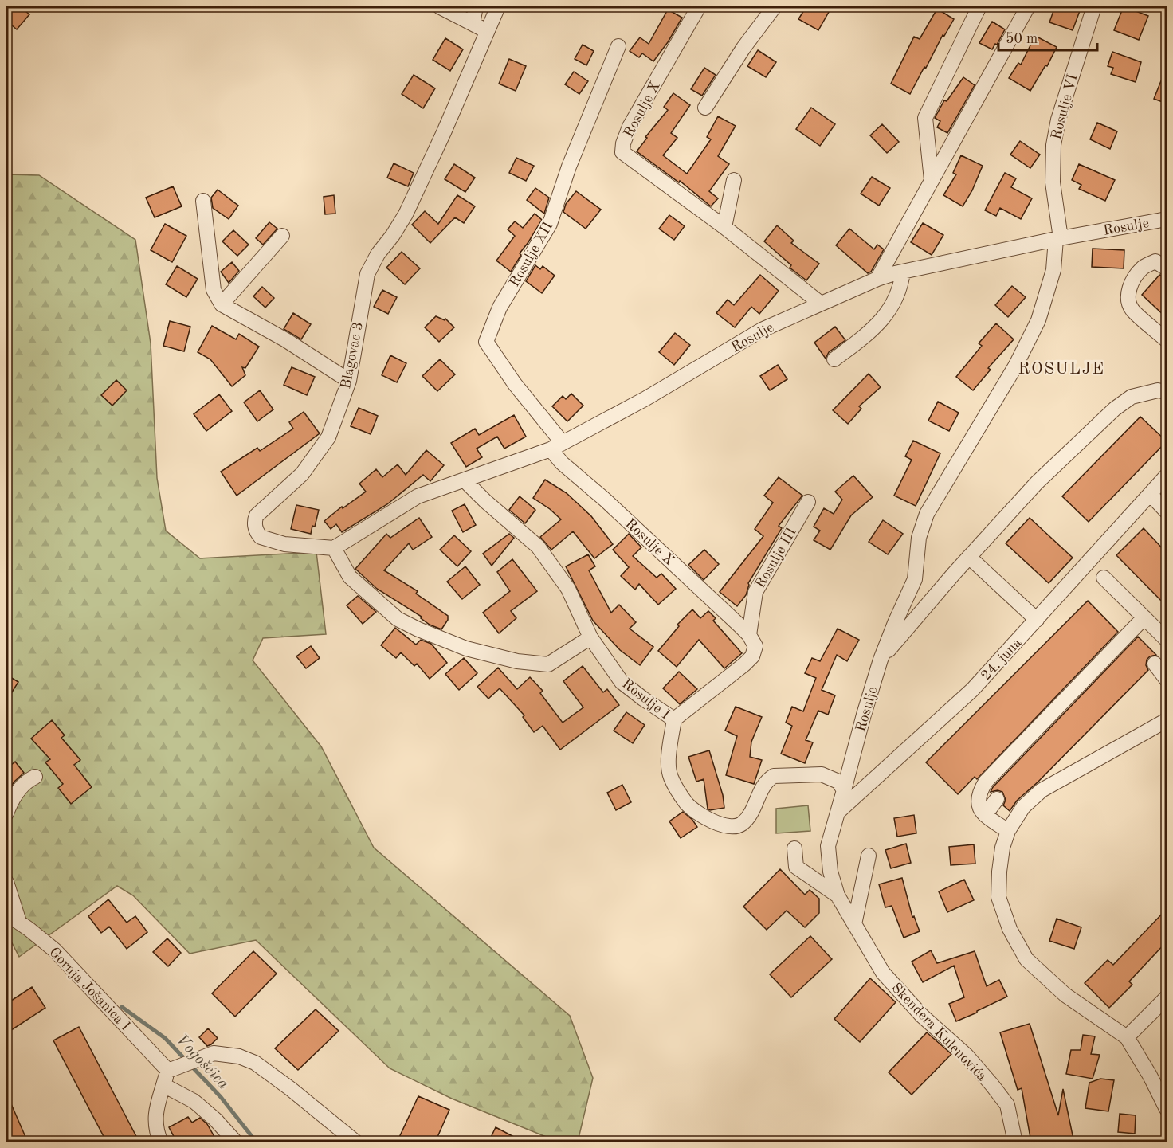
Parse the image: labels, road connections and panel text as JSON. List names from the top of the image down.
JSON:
{
  "streets": {
    "street": [
      "Rosulje VI",
      "Rosulje X",
      "Rosulje",
      "Rosulje XII",
      "Blagovac 3",
      "Rosulje III",
      "24. juna",
      "Rosulje I",
      "Gornja Jošanica I",
      "Skendera Kulenovića"
    ]
  },
  "crossings": [
    ["Rosulje VI", "Rosulje"],
    ["Rosulje X", "Rosulje"],
    ["Rosulje X", "Rosulje XII"],
    ["Rosulje X", "Rosulje III"],
    ["Rosulje", "Rosulje XII"],
    ["Rosulje", "Rosulje I"],
    ["Rosulje III", "Rosulje I"],
    ["24. juna", "Skendera Kulenovića"]
  ],
  "districts": ["ROSULJE"],
  "water": ["Vogošćica"],
  "scale_bar": "50 m"
}
